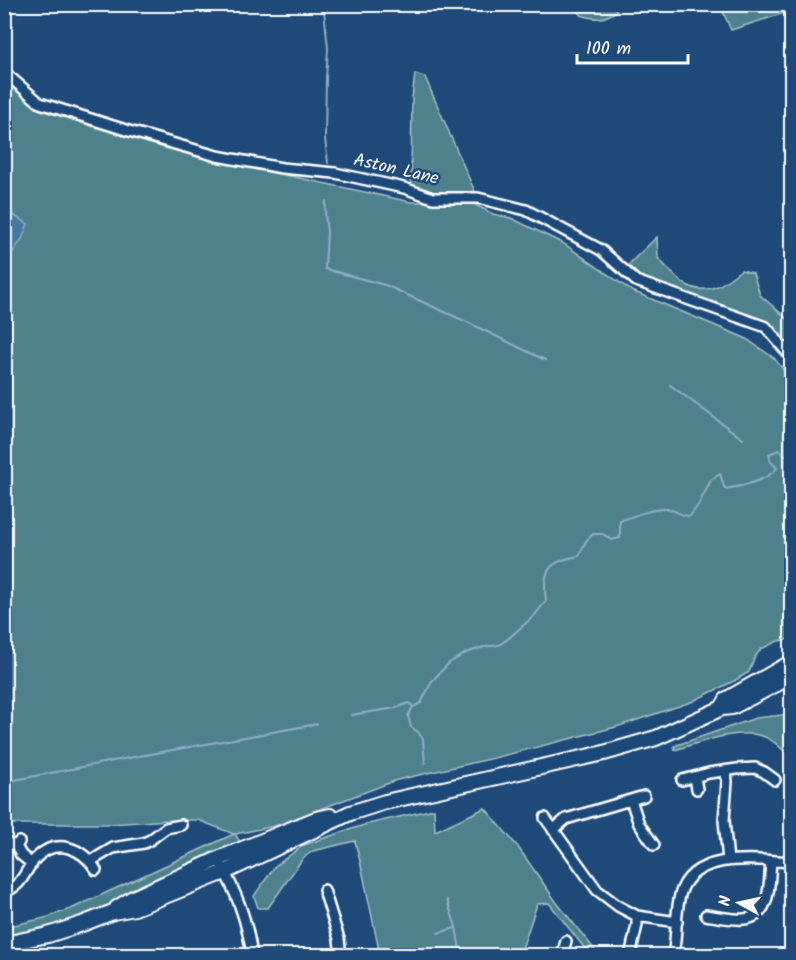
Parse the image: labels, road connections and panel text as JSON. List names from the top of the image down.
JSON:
{
  "streets": {
    "street": ["Aston Lane"]
  },
  "scale_bar": "100 m",
  "north": "left"
}
